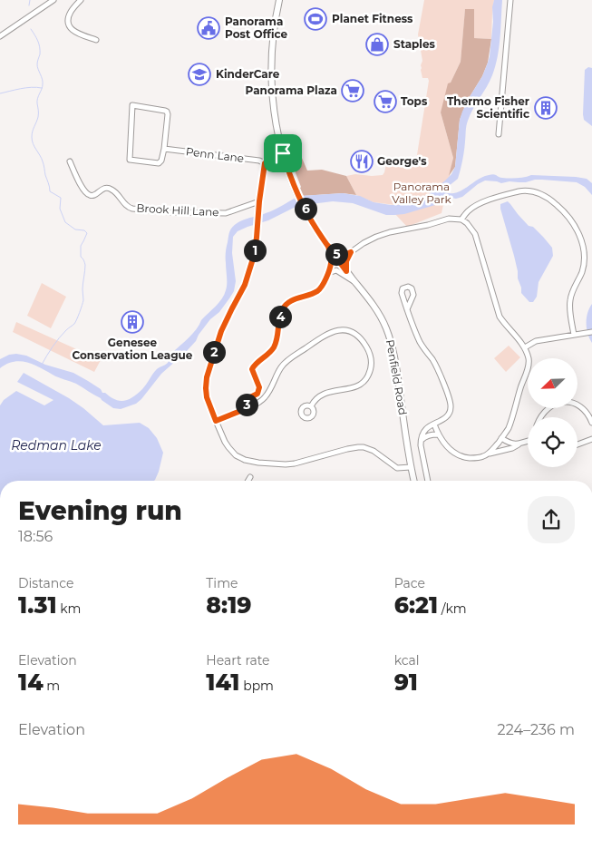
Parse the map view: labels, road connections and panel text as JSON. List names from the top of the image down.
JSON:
{
  "streets": {
    "main road": ["Penfield Road"],
    "street": ["Penn Lane", "Brook Hill Lane"]
  },
  "water": ["Redman Lake"],
  "parks": ["Panorama Valley Park"],
  "places": {
    "sports": ["Planet Fitness"],
    "public building": ["Panorama Post Office"],
    "shop": ["Staples"],
    "school or university": ["KinderCare"],
    "supermarket": ["Panorama Plaza", "Tops"],
    "building": ["Thermo Fisher Scientific", "Genesee Conservation League"],
    "restaurant": ["George's"]
  },
  "north": "bottom left",
  "page": {
    "pins": [
      "6",
      "1",
      "5",
      "4",
      "2",
      "3"
    ],
    "heading": ["Evening run", "18:56"],
    "stats": [
      ["Distance", "1.31 km"],
      ["Time", "8:19"],
      ["Pace", "6:21 /km"],
      ["Elevation", "14 m"],
      ["Heart rate", "141 bpm"],
      ["kcal", "91"]
    ],
    "chart": ["Elevation", "224–236 m"]
  }
}
